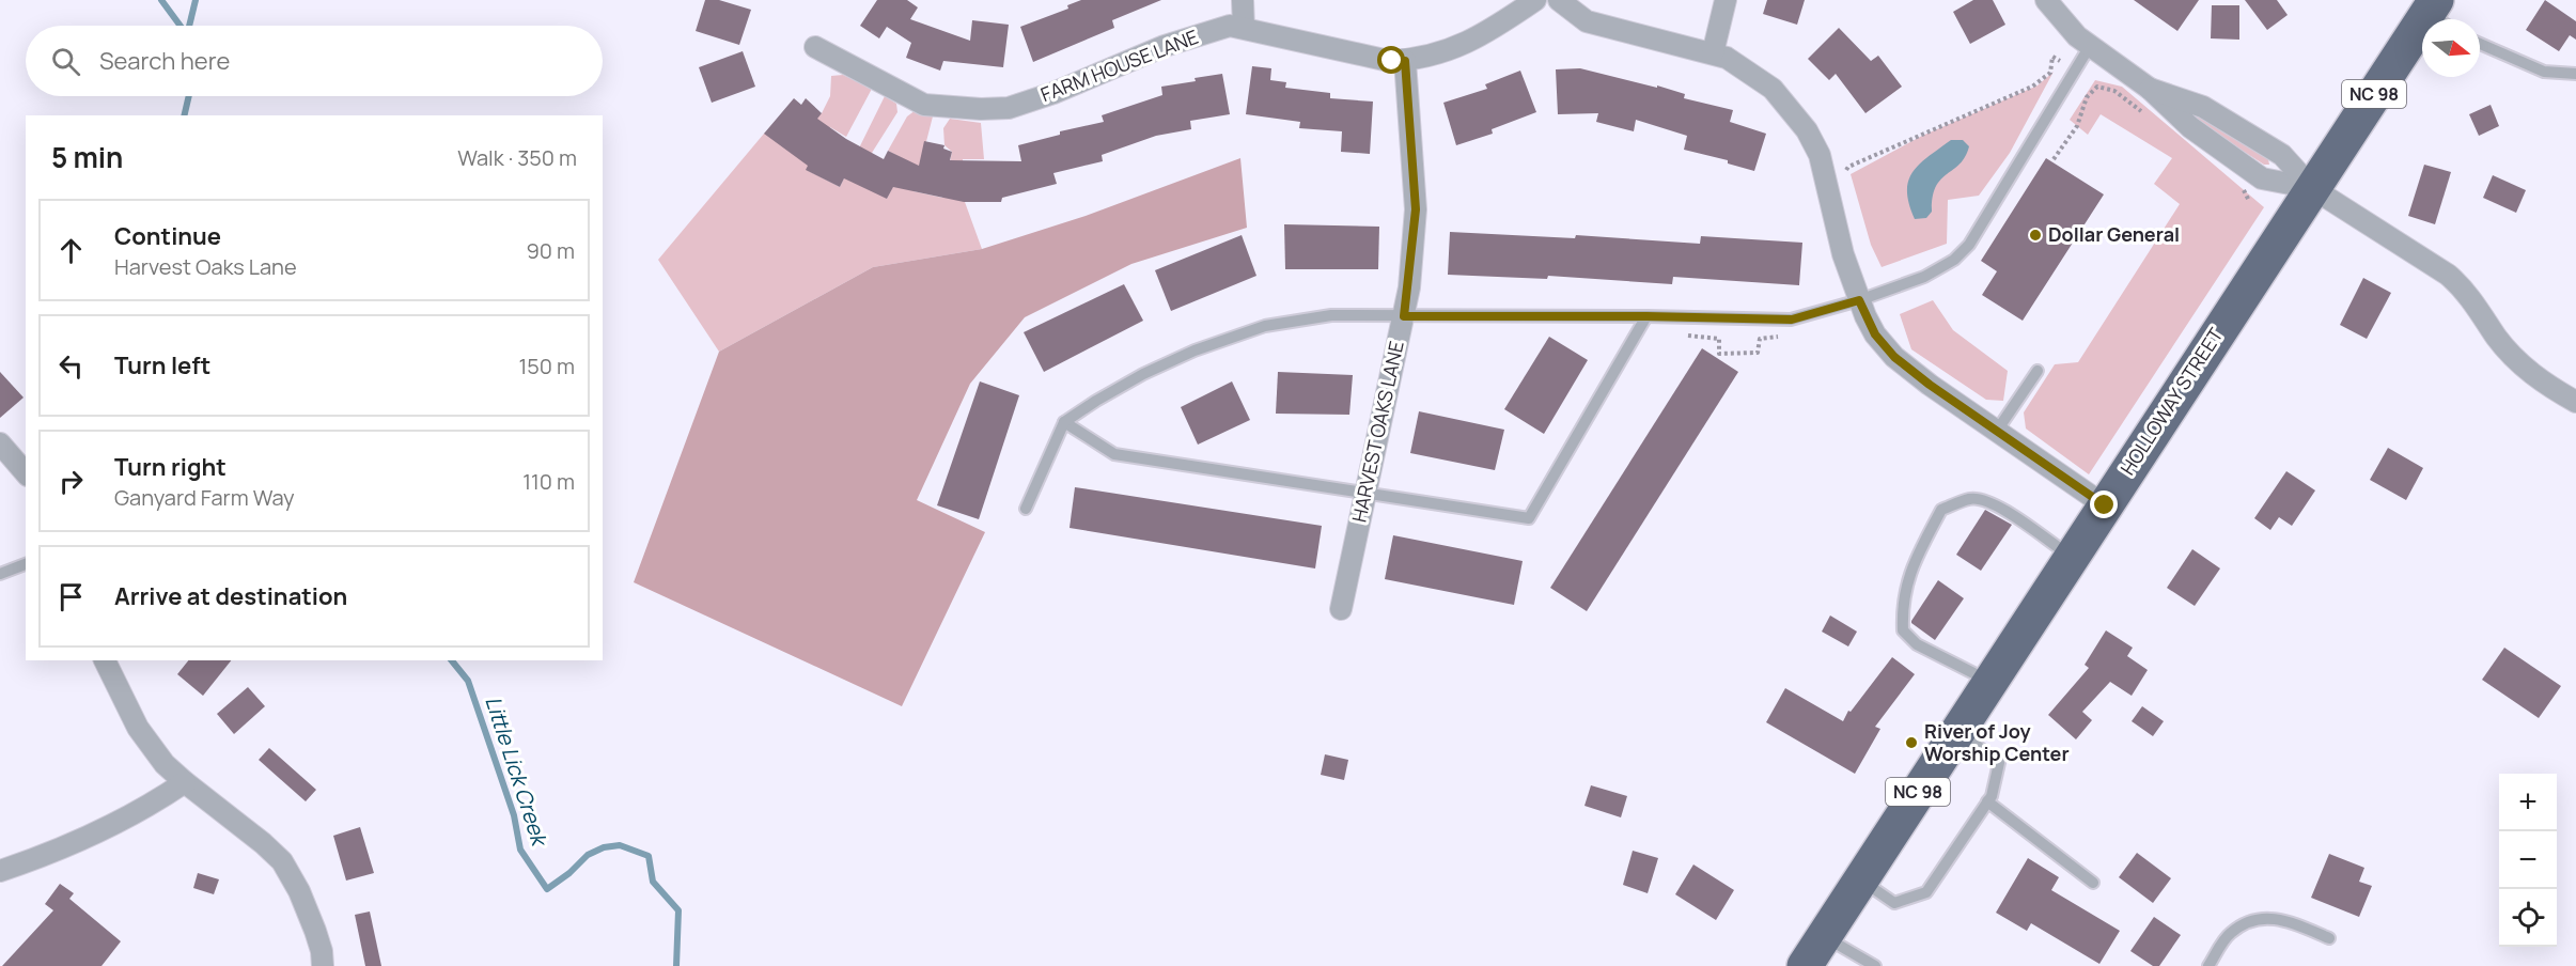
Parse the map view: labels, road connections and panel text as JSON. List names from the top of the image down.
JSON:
{
  "streets": {
    "highway": ["NC 98", "HOLLOWAY STREET"],
    "street": ["FARM HOUSE LANE", "HARVEST OAKS LANE"]
  },
  "crossings": [
    ["FARM HOUSE LANE", "HARVEST OAKS LANE"]
  ],
  "water": ["Little Lick Creek"],
  "places": ["Dollar General", "River of Joy Worship Center"],
  "north": "right",
  "page": {
    "search": "Search here",
    "heading": ["5 min", "Walk · 350 m"],
    "list": [
      ["Continue", "Harvest Oaks Lane", "90 m"],
      ["Turn left", "150 m"],
      ["Turn right", "Ganyard Farm Way", "110 m"],
      "Arrive at destination"
    ],
    "map_buttons": ["+", "−"]
  }
}
